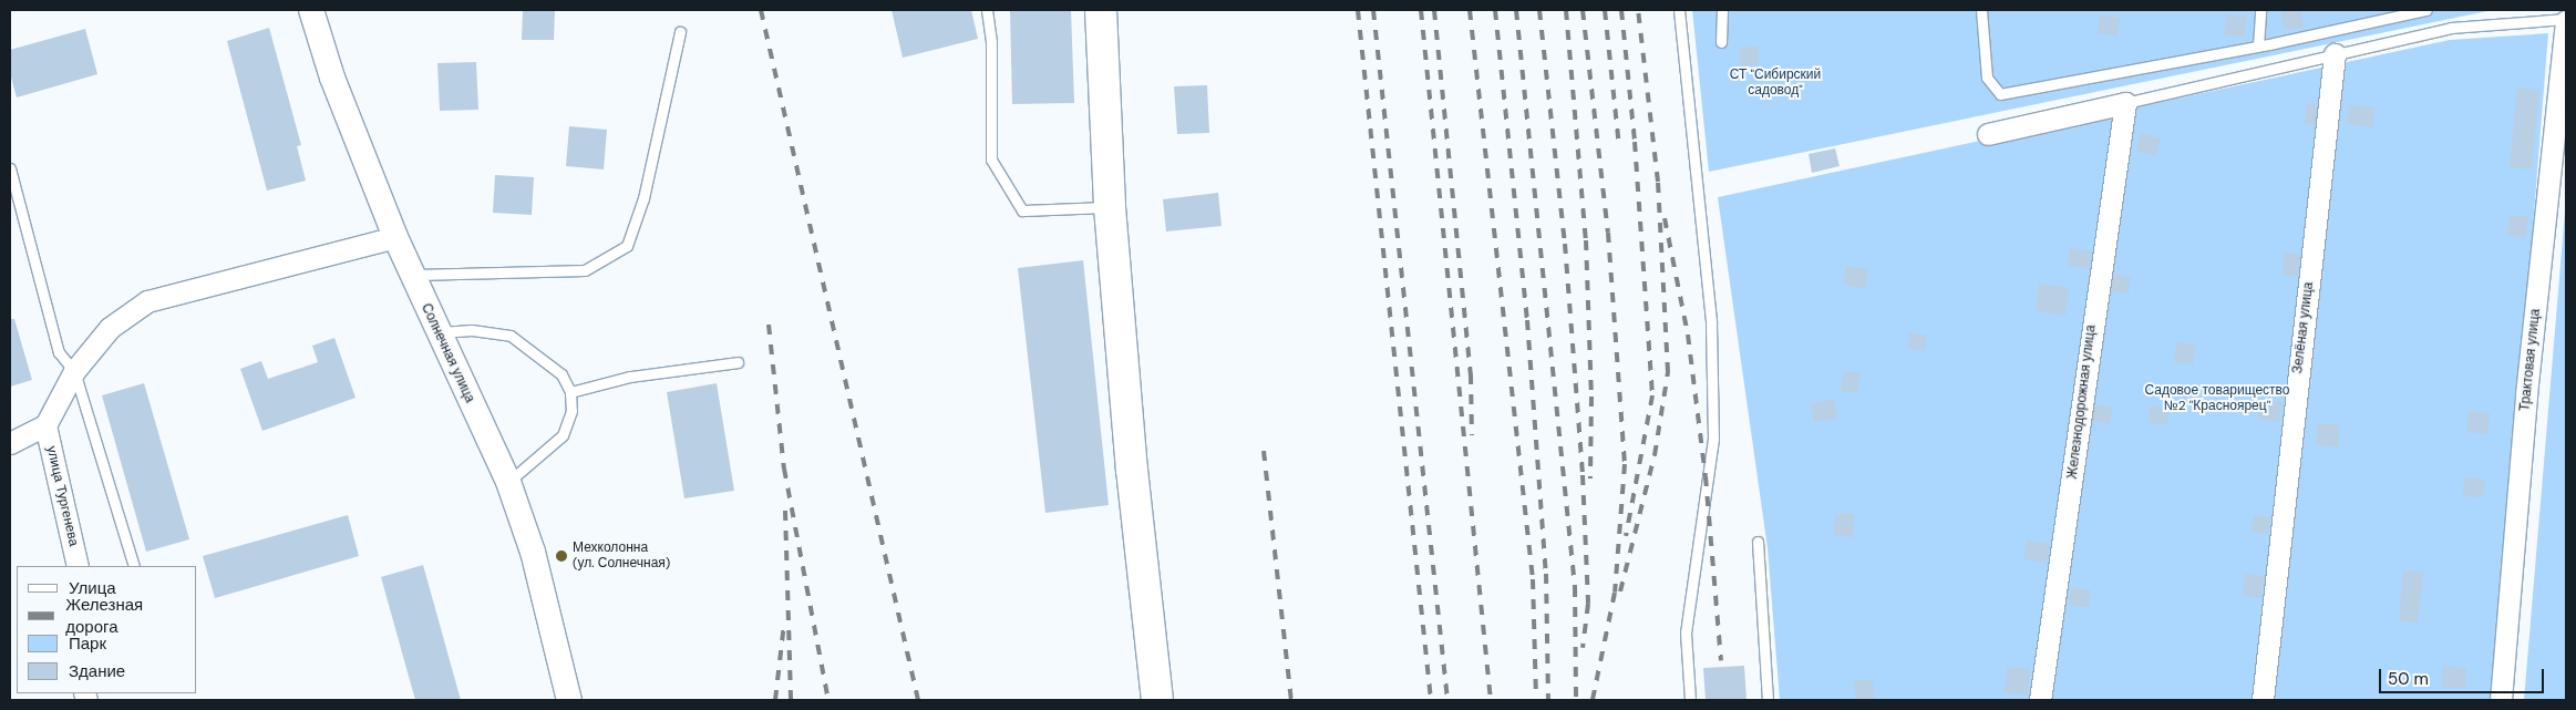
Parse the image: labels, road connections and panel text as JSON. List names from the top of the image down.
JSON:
{
  "streets": {
    "street": [
      "Зелёная улица",
      "Солнечная улица",
      "Трактовая улица",
      "Железнодорожная улица",
      "улица Тургенева"
    ]
  },
  "parks": ["СТ \"Сибирский садовод\"", "Садовое товарищество №2 \"Красноярец\""],
  "places": ["Мехколонна (ул. Солнечная)"],
  "legend": [
    "Улица",
    "Железная дорога",
    "Парк",
    "Здание"
  ],
  "scale_bar": "50 m"
}
